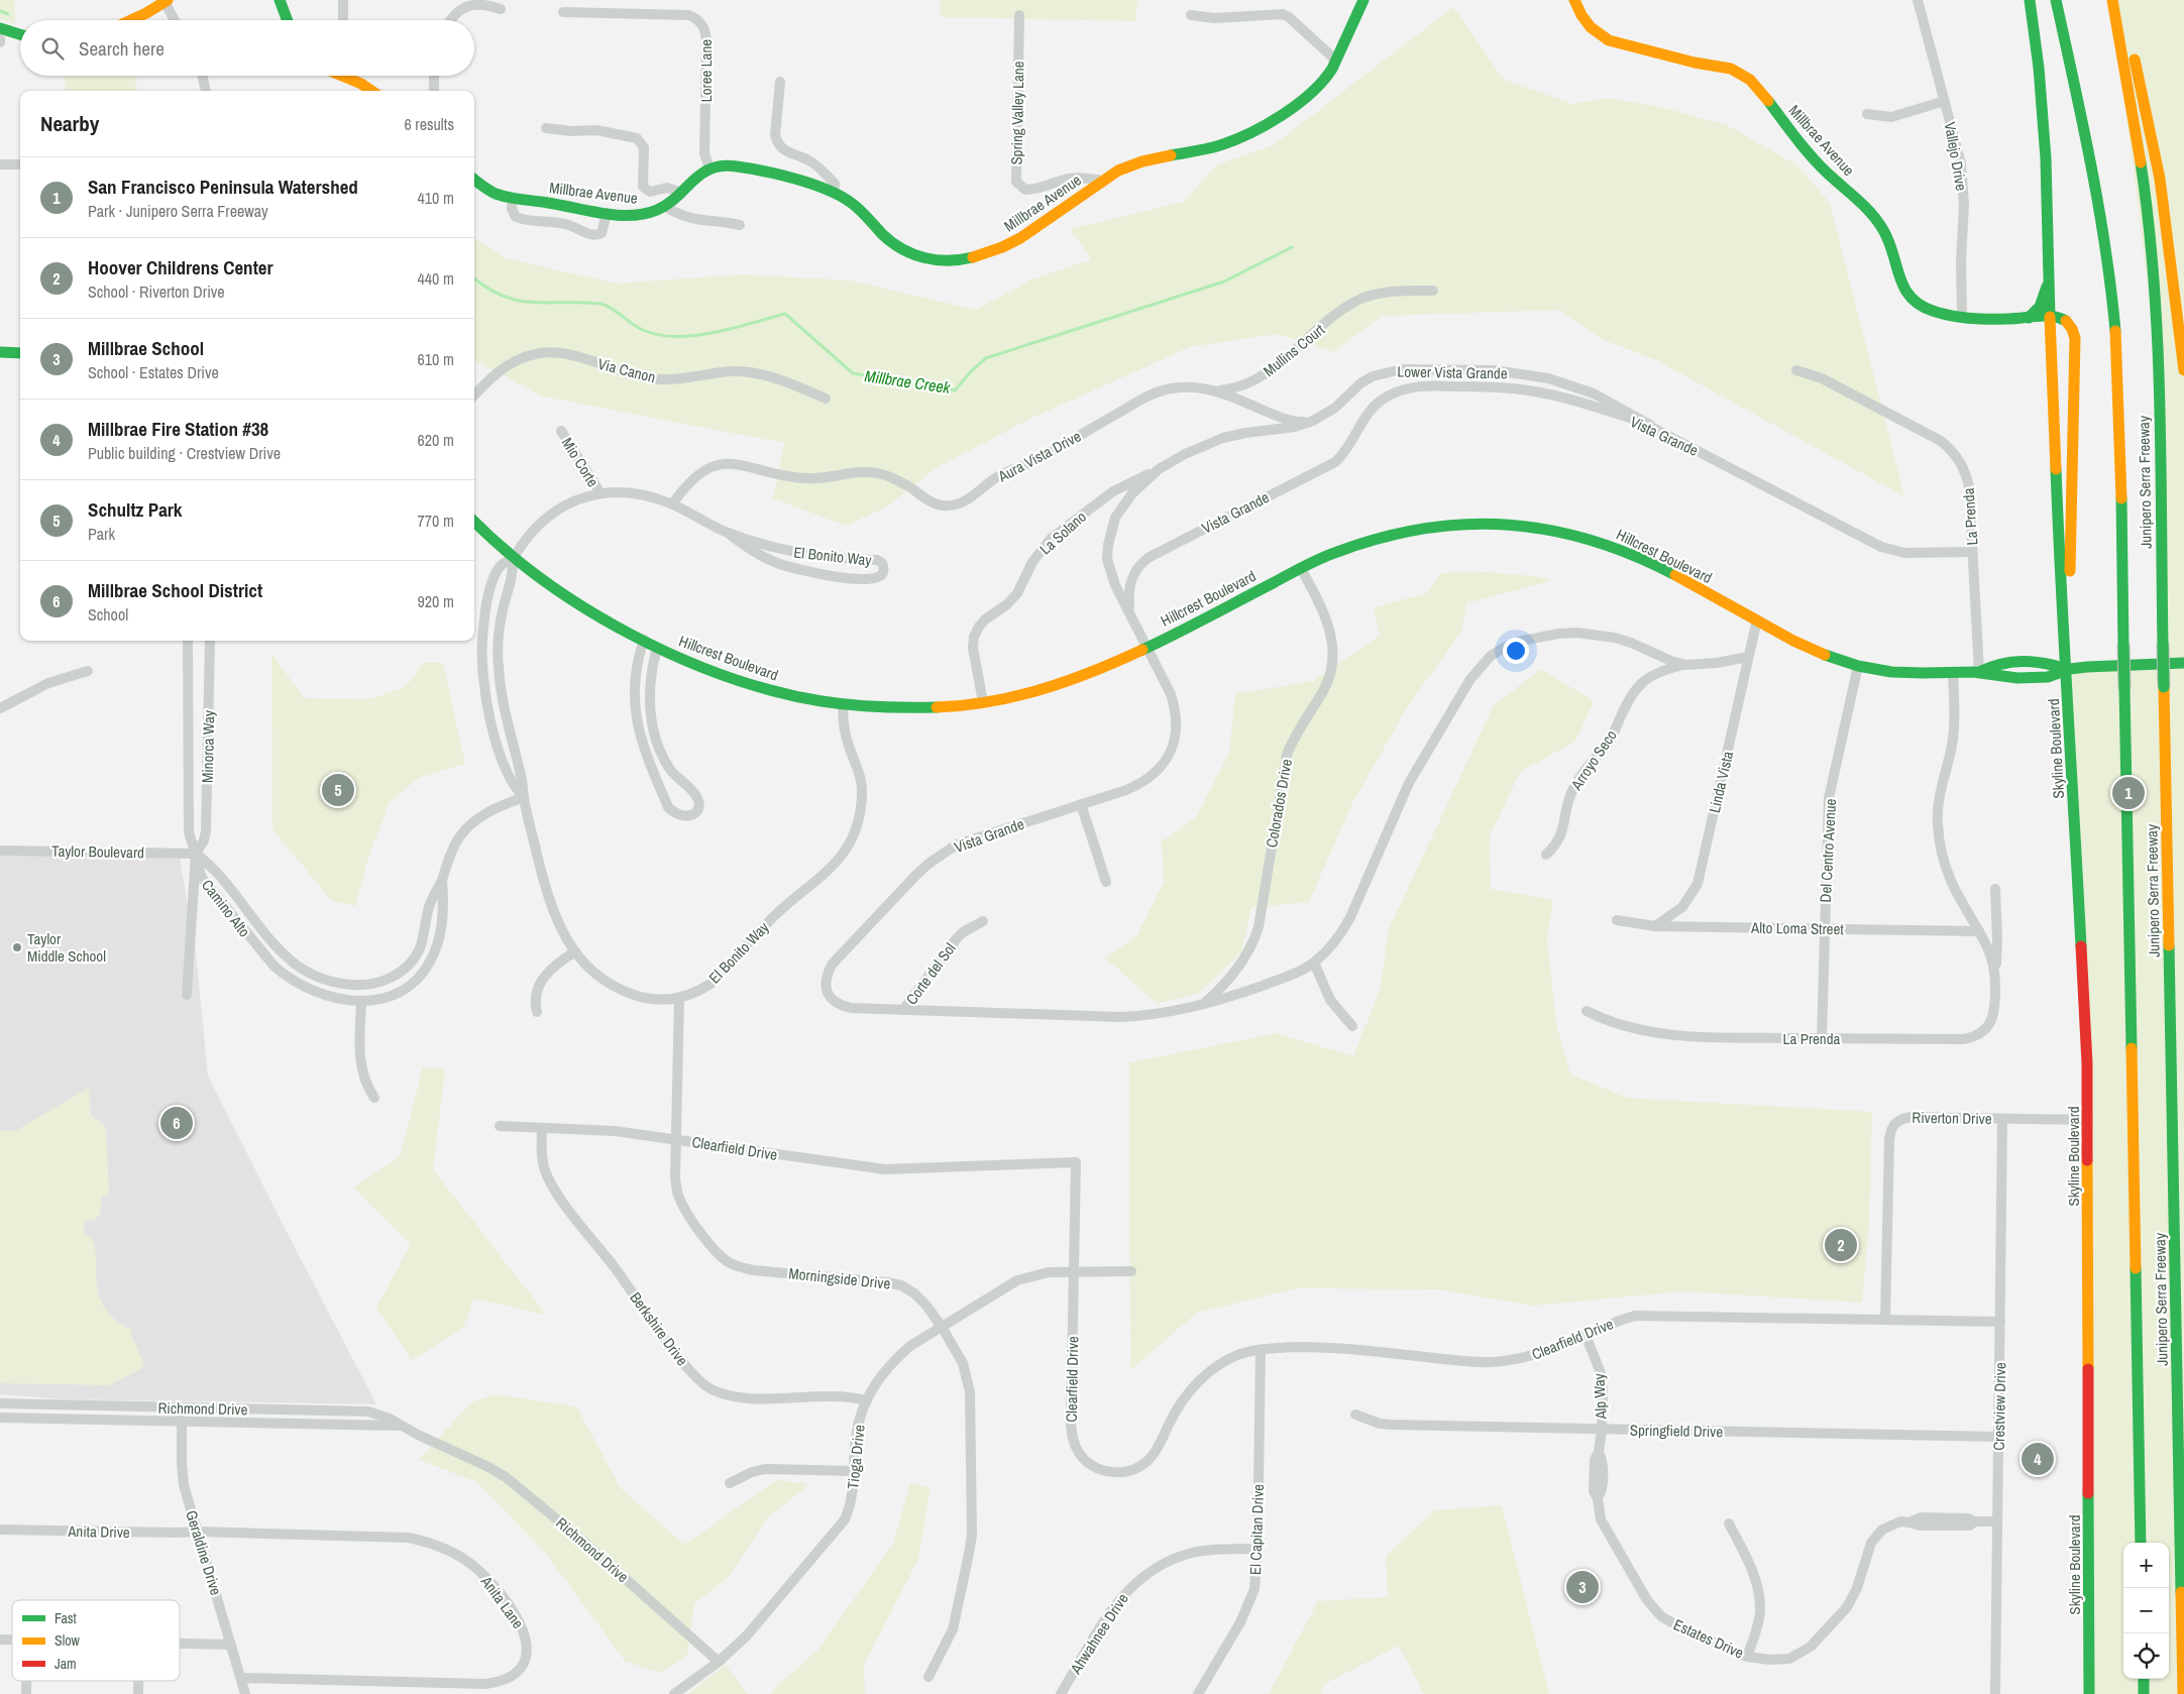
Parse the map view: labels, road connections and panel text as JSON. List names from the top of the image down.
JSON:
{
  "streets": {
    "main road": [
      "Millbrae Avenue",
      "Junipero Serra Freeway",
      "Hillcrest Boulevard",
      "Skyline Boulevard"
    ],
    "street": [
      "Loree Lane",
      "Spring Valley Lane",
      "Vallejo Drive",
      "Mullins Court",
      "Via Canon",
      "Lower Vista Grande",
      "Vista Grande",
      "Aura Vista Drive",
      "Mio Corte",
      "La Prenda",
      "La Solano",
      "El Bonito Way",
      "Minorca Way",
      "Arroyo Seco",
      "Linda Vista",
      "Colorados Drive",
      "Del Centro Avenue",
      "Taylor Boulevard",
      "Camino Alto",
      "Alto Loma Street",
      "Corte del Sol",
      "Riverton Drive",
      "Clearfield Drive",
      "Morningside Drive",
      "Berkshire Drive",
      "Alp Way",
      "Crestview Drive",
      "Richmond Drive",
      "Springfield Drive",
      "Tioga Drive",
      "El Capitan Drive",
      "Anita Drive",
      "Geraldine Drive",
      "Anita Lane",
      "Ahwahnee Drive",
      "Estates Drive"
    ]
  },
  "crossings": [
    ["Loree Lane", "Millbrae Avenue"],
    ["Spring Valley Lane", "Millbrae Avenue"],
    ["Millbrae Avenue", "Vallejo Drive"],
    ["Millbrae Avenue", "Skyline Boulevard"],
    ["Mullins Court", "Aura Vista Drive"],
    ["Lower Vista Grande", "Vista Grande"],
    ["Lower Vista Grande", "La Solano"],
    ["Vista Grande", "La Prenda"],
    ["Vista Grande", "Hillcrest Boulevard"],
    ["Vista Grande", "Arroyo Seco"],
    ["Vista Grande", "Linda Vista"],
    ["Vista Grande", "Colorados Drive"],
    ["Vista Grande", "Corte del Sol"],
    ["Aura Vista Drive", "El Bonito Way"],
    ["Mio Corte", "El Bonito Way"],
    ["La Prenda", "Hillcrest Boulevard"],
    ["La Prenda", "Del Centro Avenue"],
    ["La Prenda", "Alto Loma Street"],
    ["La Solano", "Hillcrest Boulevard"],
    ["El Bonito Way", "Hillcrest Boulevard"],
    ["El Bonito Way", "Camino Alto"],
    ["El Bonito Way", "Morningside Drive"],
    ["Hillcrest Boulevard", "Skyline Boulevard"],
    ["Hillcrest Boulevard", "Linda Vista"],
    ["Hillcrest Boulevard", "Colorados Drive"],
    ["Hillcrest Boulevard", "Del Centro Avenue"],
    ["Minorca Way", "Taylor Boulevard"],
    ["Minorca Way", "Camino Alto"],
    ["Skyline Boulevard", "Riverton Drive"],
    ["Linda Vista", "Alto Loma Street"],
    ["Del Centro Avenue", "Alto Loma Street"],
    ["Taylor Boulevard", "Camino Alto"],
    ["Riverton Drive", "Clearfield Drive"],
    ["Riverton Drive", "Crestview Drive"],
    ["Clearfield Drive", "Morningside Drive"],
    ["Clearfield Drive", "Berkshire Drive"],
    ["Clearfield Drive", "Alp Way"],
    ["Clearfield Drive", "Crestview Drive"],
    ["Clearfield Drive", "Tioga Drive"],
    ["Clearfield Drive", "El Capitan Drive"],
    ["Morningside Drive", "Tioga Drive"],
    ["Berkshire Drive", "Tioga Drive"],
    ["Alp Way", "Springfield Drive"],
    ["Alp Way", "Estates Drive"],
    ["Crestview Drive", "Springfield Drive"],
    ["Crestview Drive", "Estates Drive"],
    ["Richmond Drive", "Tioga Drive"],
    ["Richmond Drive", "Geraldine Drive"],
    ["Springfield Drive", "Estates Drive"],
    ["El Capitan Drive", "Ahwahnee Drive"],
    ["Anita Drive", "Geraldine Drive"],
    ["Anita Drive", "Anita Lane"],
    ["Geraldine Drive", "Anita Lane"]
  ],
  "water": ["Millbrae Creek"],
  "places": ["Taylor Middle School"],
  "legend": ["Fast", "Slow", "Jam"],
  "page": {
    "search": "Search here",
    "heading": ["Nearby", "6 results"],
    "list": [
      {
        "mark": "1",
        "name": "San Francisco Peninsula Watershed",
        "note": "Park · Junipero Serra Freeway",
        "value": "410 m"
      },
      {
        "mark": "2",
        "name": "Hoover Childrens Center",
        "note": "School · Riverton Drive",
        "value": "440 m"
      },
      {
        "mark": "3",
        "name": "Millbrae School",
        "note": "School · Estates Drive",
        "value": "610 m"
      },
      {
        "mark": "4",
        "name": "Millbrae Fire Station #38",
        "note": "Public building · Crestview Drive",
        "value": "620 m"
      },
      {
        "mark": "5",
        "name": "Schultz Park",
        "note": "Park",
        "value": "770 m"
      },
      {
        "mark": "6",
        "name": "Millbrae School District",
        "note": "School",
        "value": "920 m"
      }
    ],
    "pins": [
      "5",
      "1",
      "6",
      "2",
      "4",
      "3"
    ],
    "map_buttons": ["+", "−"]
  }
}
